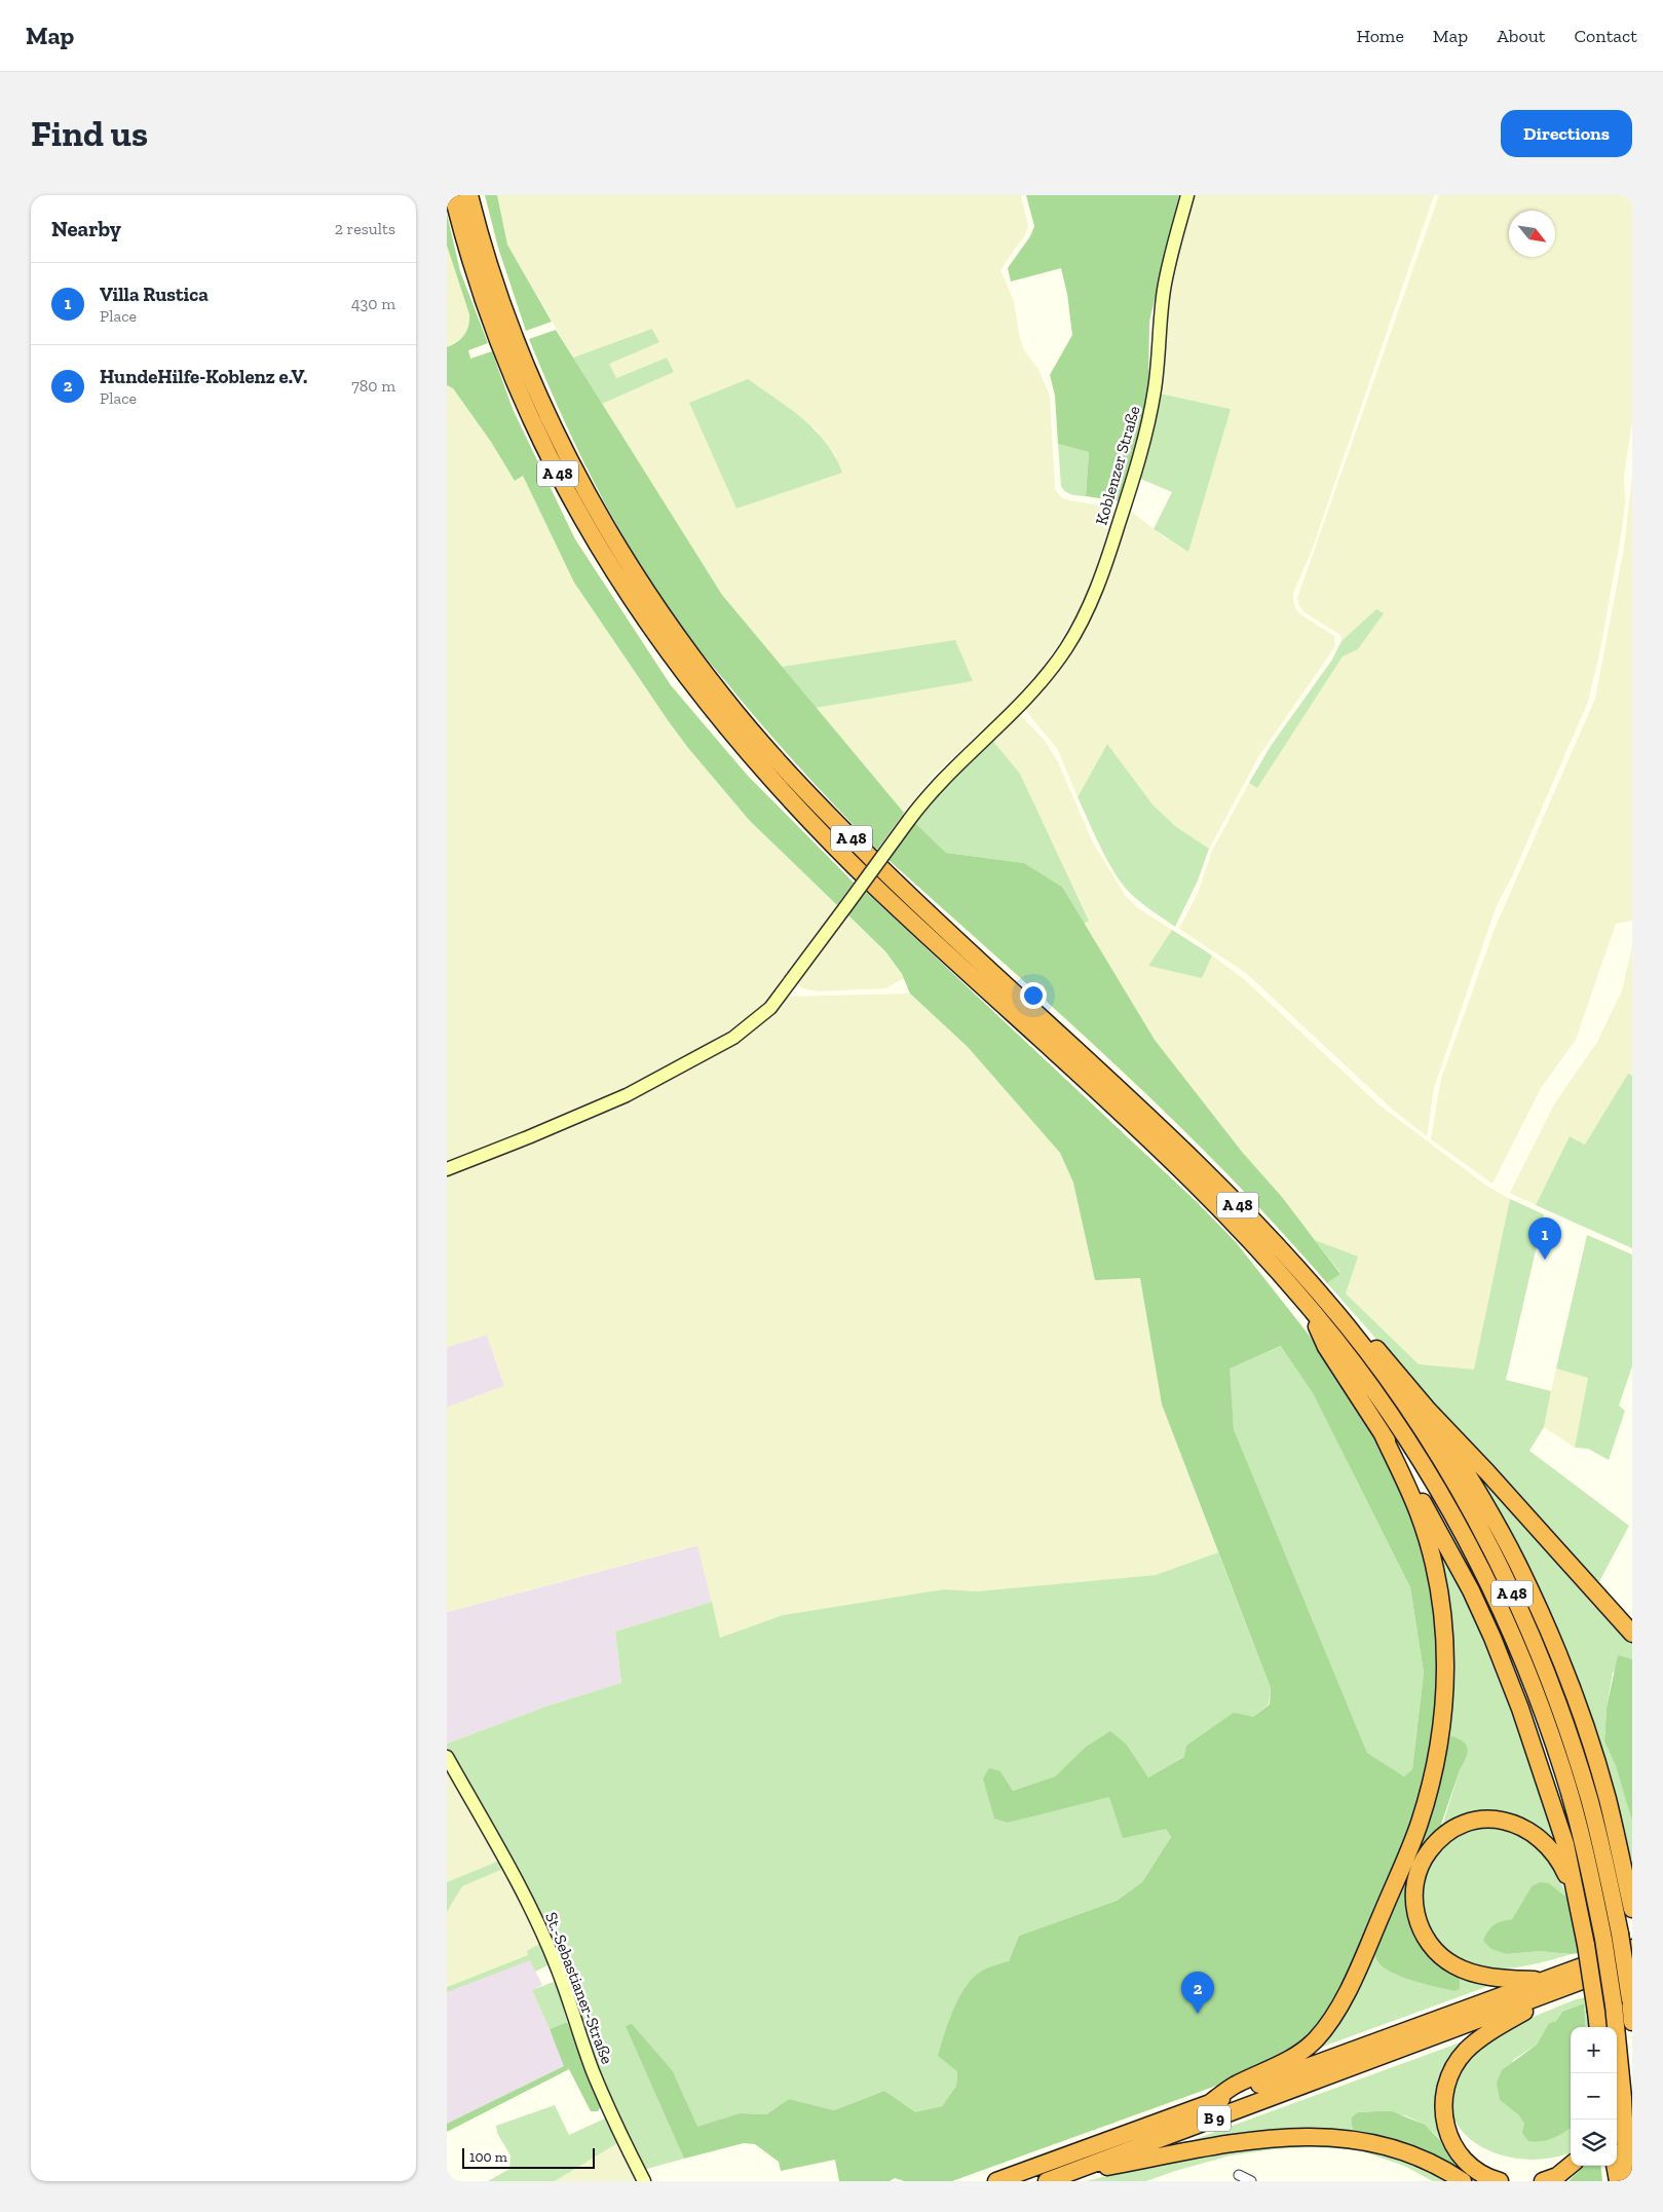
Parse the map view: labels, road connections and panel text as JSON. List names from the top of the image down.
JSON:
{
  "streets": {
    "highway": ["A 48", "B 9"],
    "main road": ["Koblenzer Straße", "St.-Sebastianer-Straße"]
  },
  "scale_bar": "100 m",
  "north": "bottom right",
  "page": {
    "header": "Map",
    "nav": [
      "Home",
      "Map",
      "About",
      "Contact"
    ],
    "buttons": "Directions",
    "title": "Find us",
    "heading": ["Nearby", "2 results"],
    "list": [
      {
        "mark": "1",
        "name": "Villa Rustica",
        "note": "Place",
        "value": "430 m"
      },
      {
        "mark": "2",
        "name": "HundeHilfe-Koblenz e.V.",
        "note": "Place",
        "value": "780 m"
      }
    ],
    "pins": ["1", "2"],
    "map_buttons": ["+", "−"],
    "scale": "100 m"
  }
}
